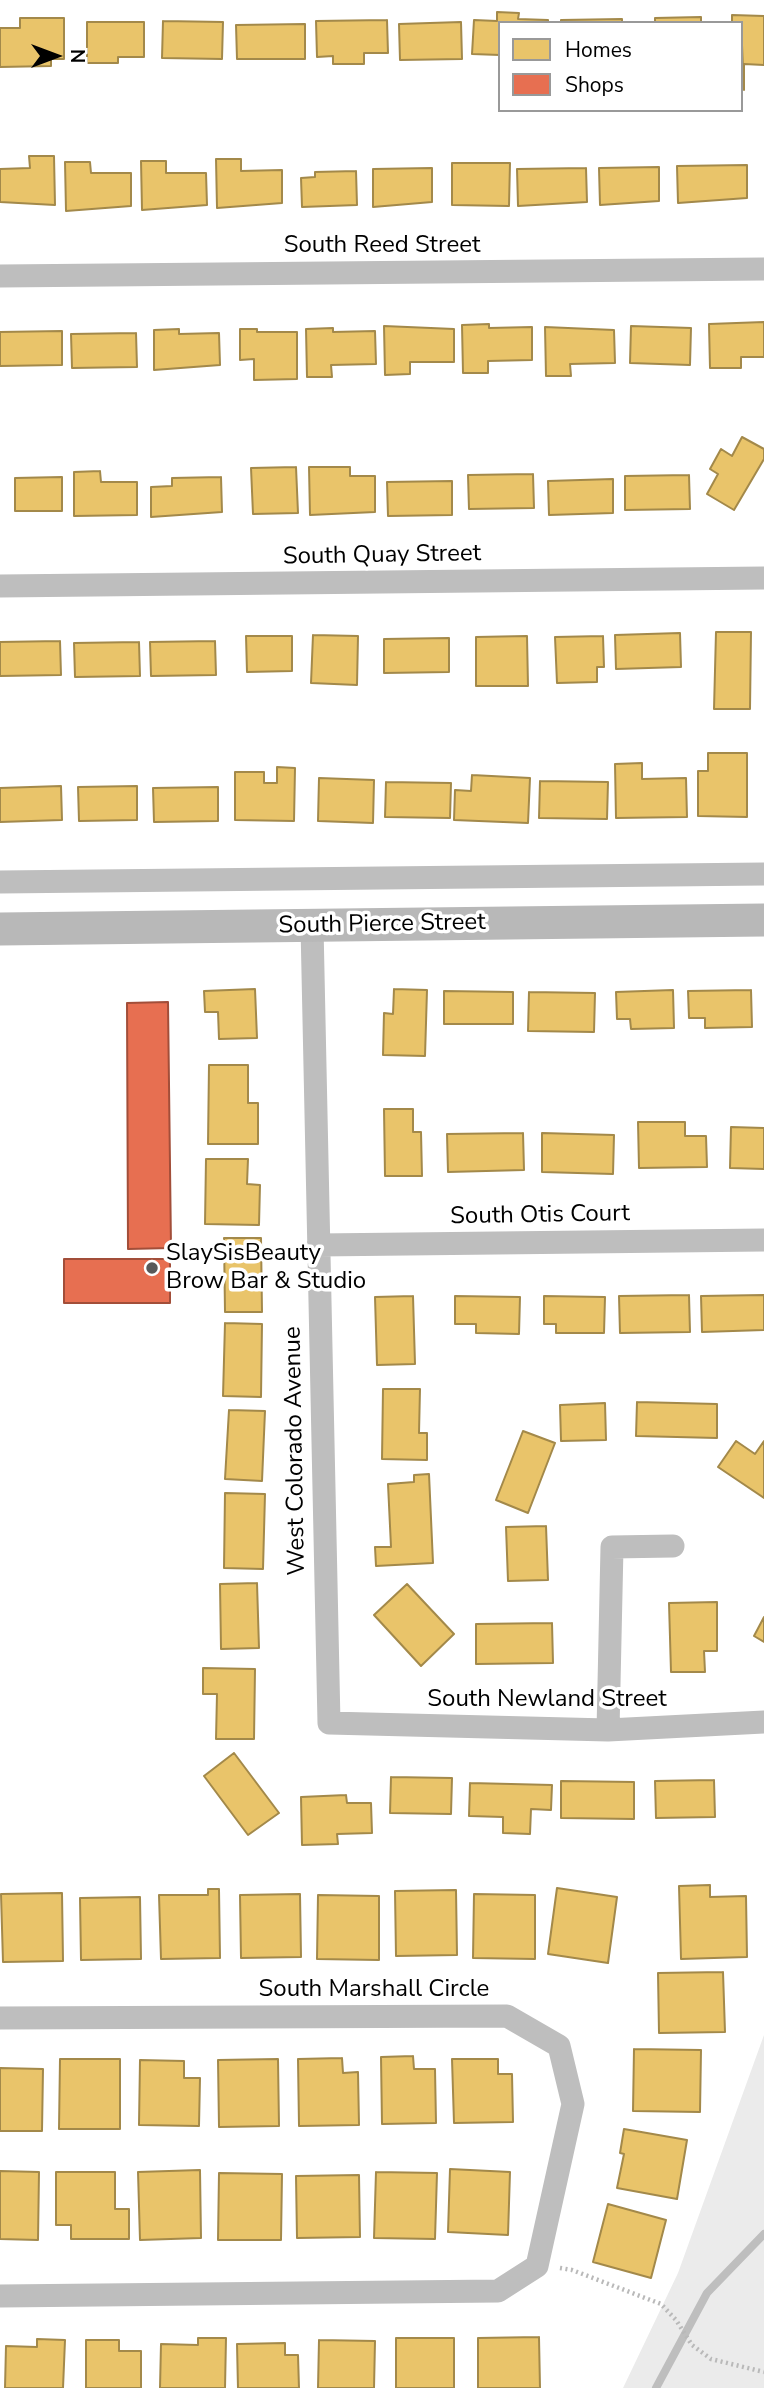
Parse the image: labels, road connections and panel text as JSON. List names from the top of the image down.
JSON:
{
  "streets": {
    "street": [
      "South Reed Street",
      "South Quay Street",
      "South Pierce Street",
      "South Otis Court",
      "West Colorado Avenue",
      "South Newland Street",
      "South Marshall Circle"
    ]
  },
  "crossings": [
    ["South Pierce Street", "West Colorado Avenue"],
    ["South Otis Court", "West Colorado Avenue"],
    ["West Colorado Avenue", "South Newland Street"]
  ],
  "places": ["SlaySisBeauty Brow Bar & Studio"],
  "legend": ["Homes", "Shops"],
  "north": "right"
}
